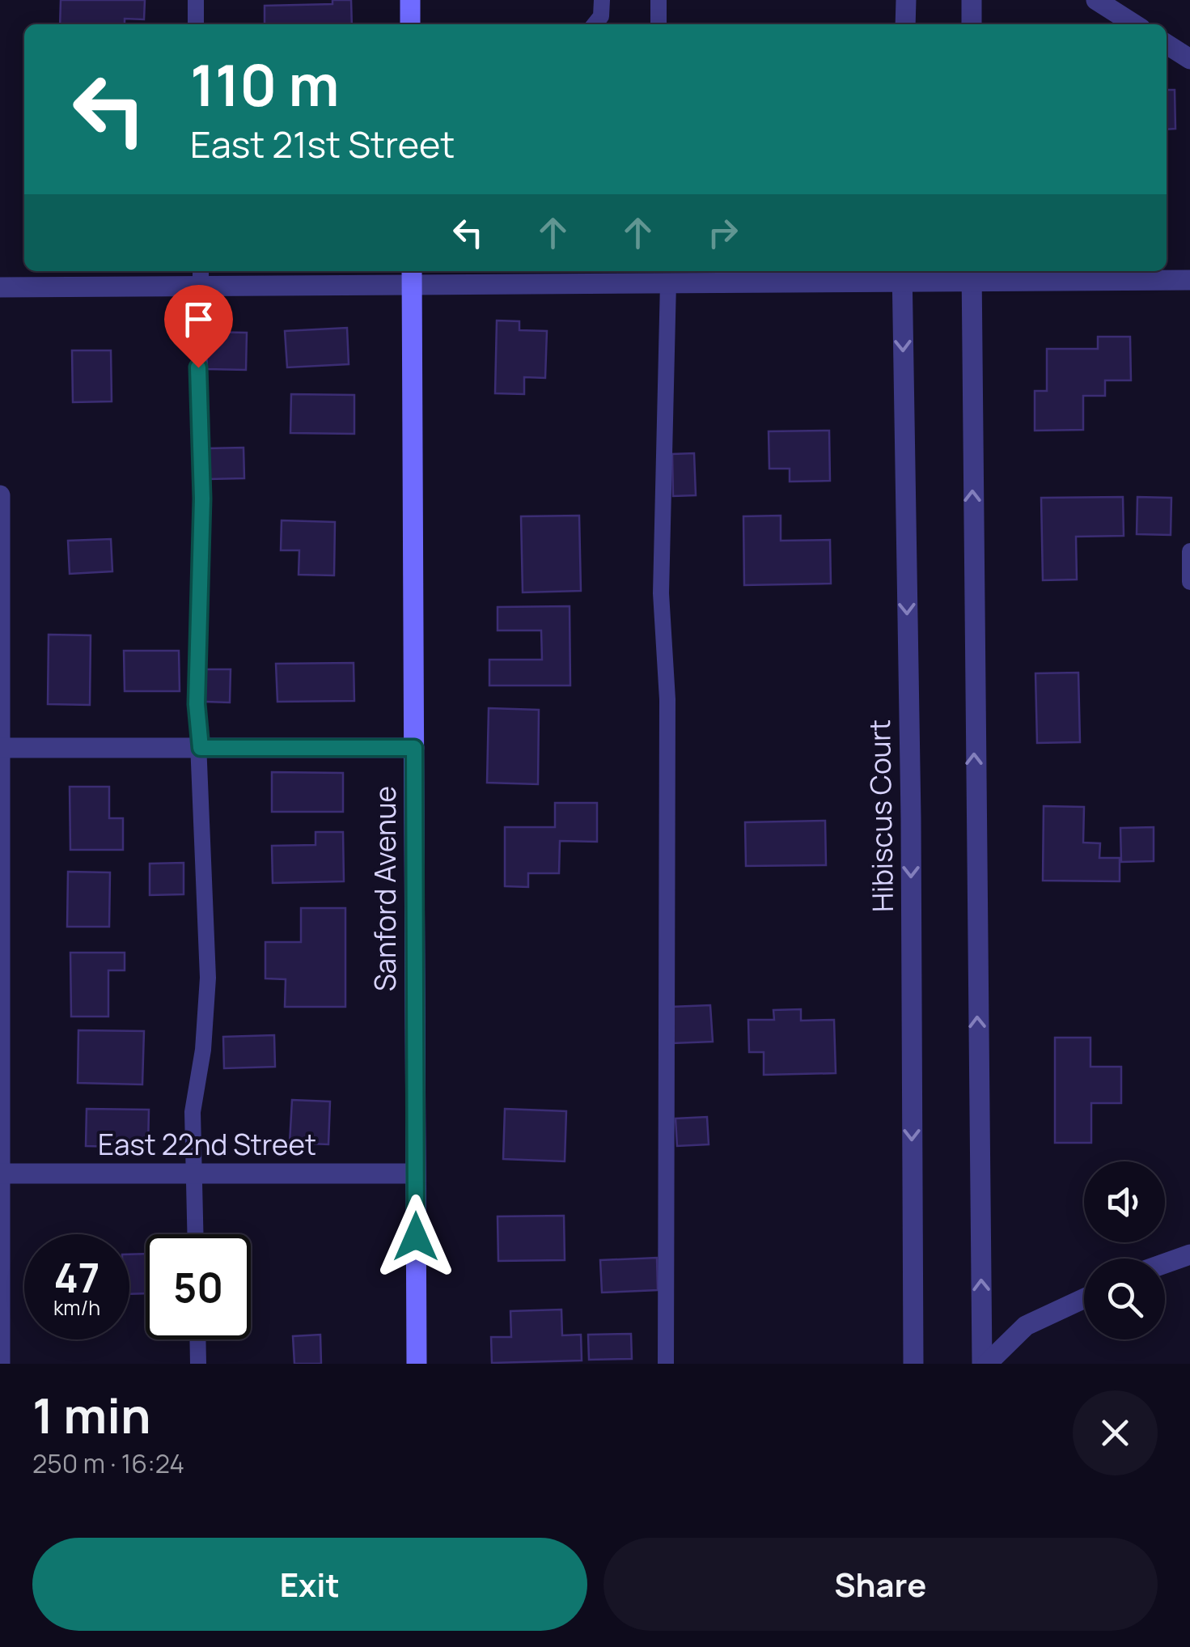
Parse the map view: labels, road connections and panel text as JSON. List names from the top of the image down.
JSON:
{
  "streets": {
    "main road": ["Sanford Avenue"],
    "street": ["Hibiscus Court", "East 22nd Street"]
  },
  "crossings": [
    ["Sanford Avenue", "East 22nd Street"]
  ],
  "page": {
    "turn": ["110 m", "East 21st Street"],
    "speed": "47 km/h",
    "limit": "50",
    "heading": ["1 min", "250 m · 16:24"],
    "buttons": ["Exit", "Share"]
  }
}
